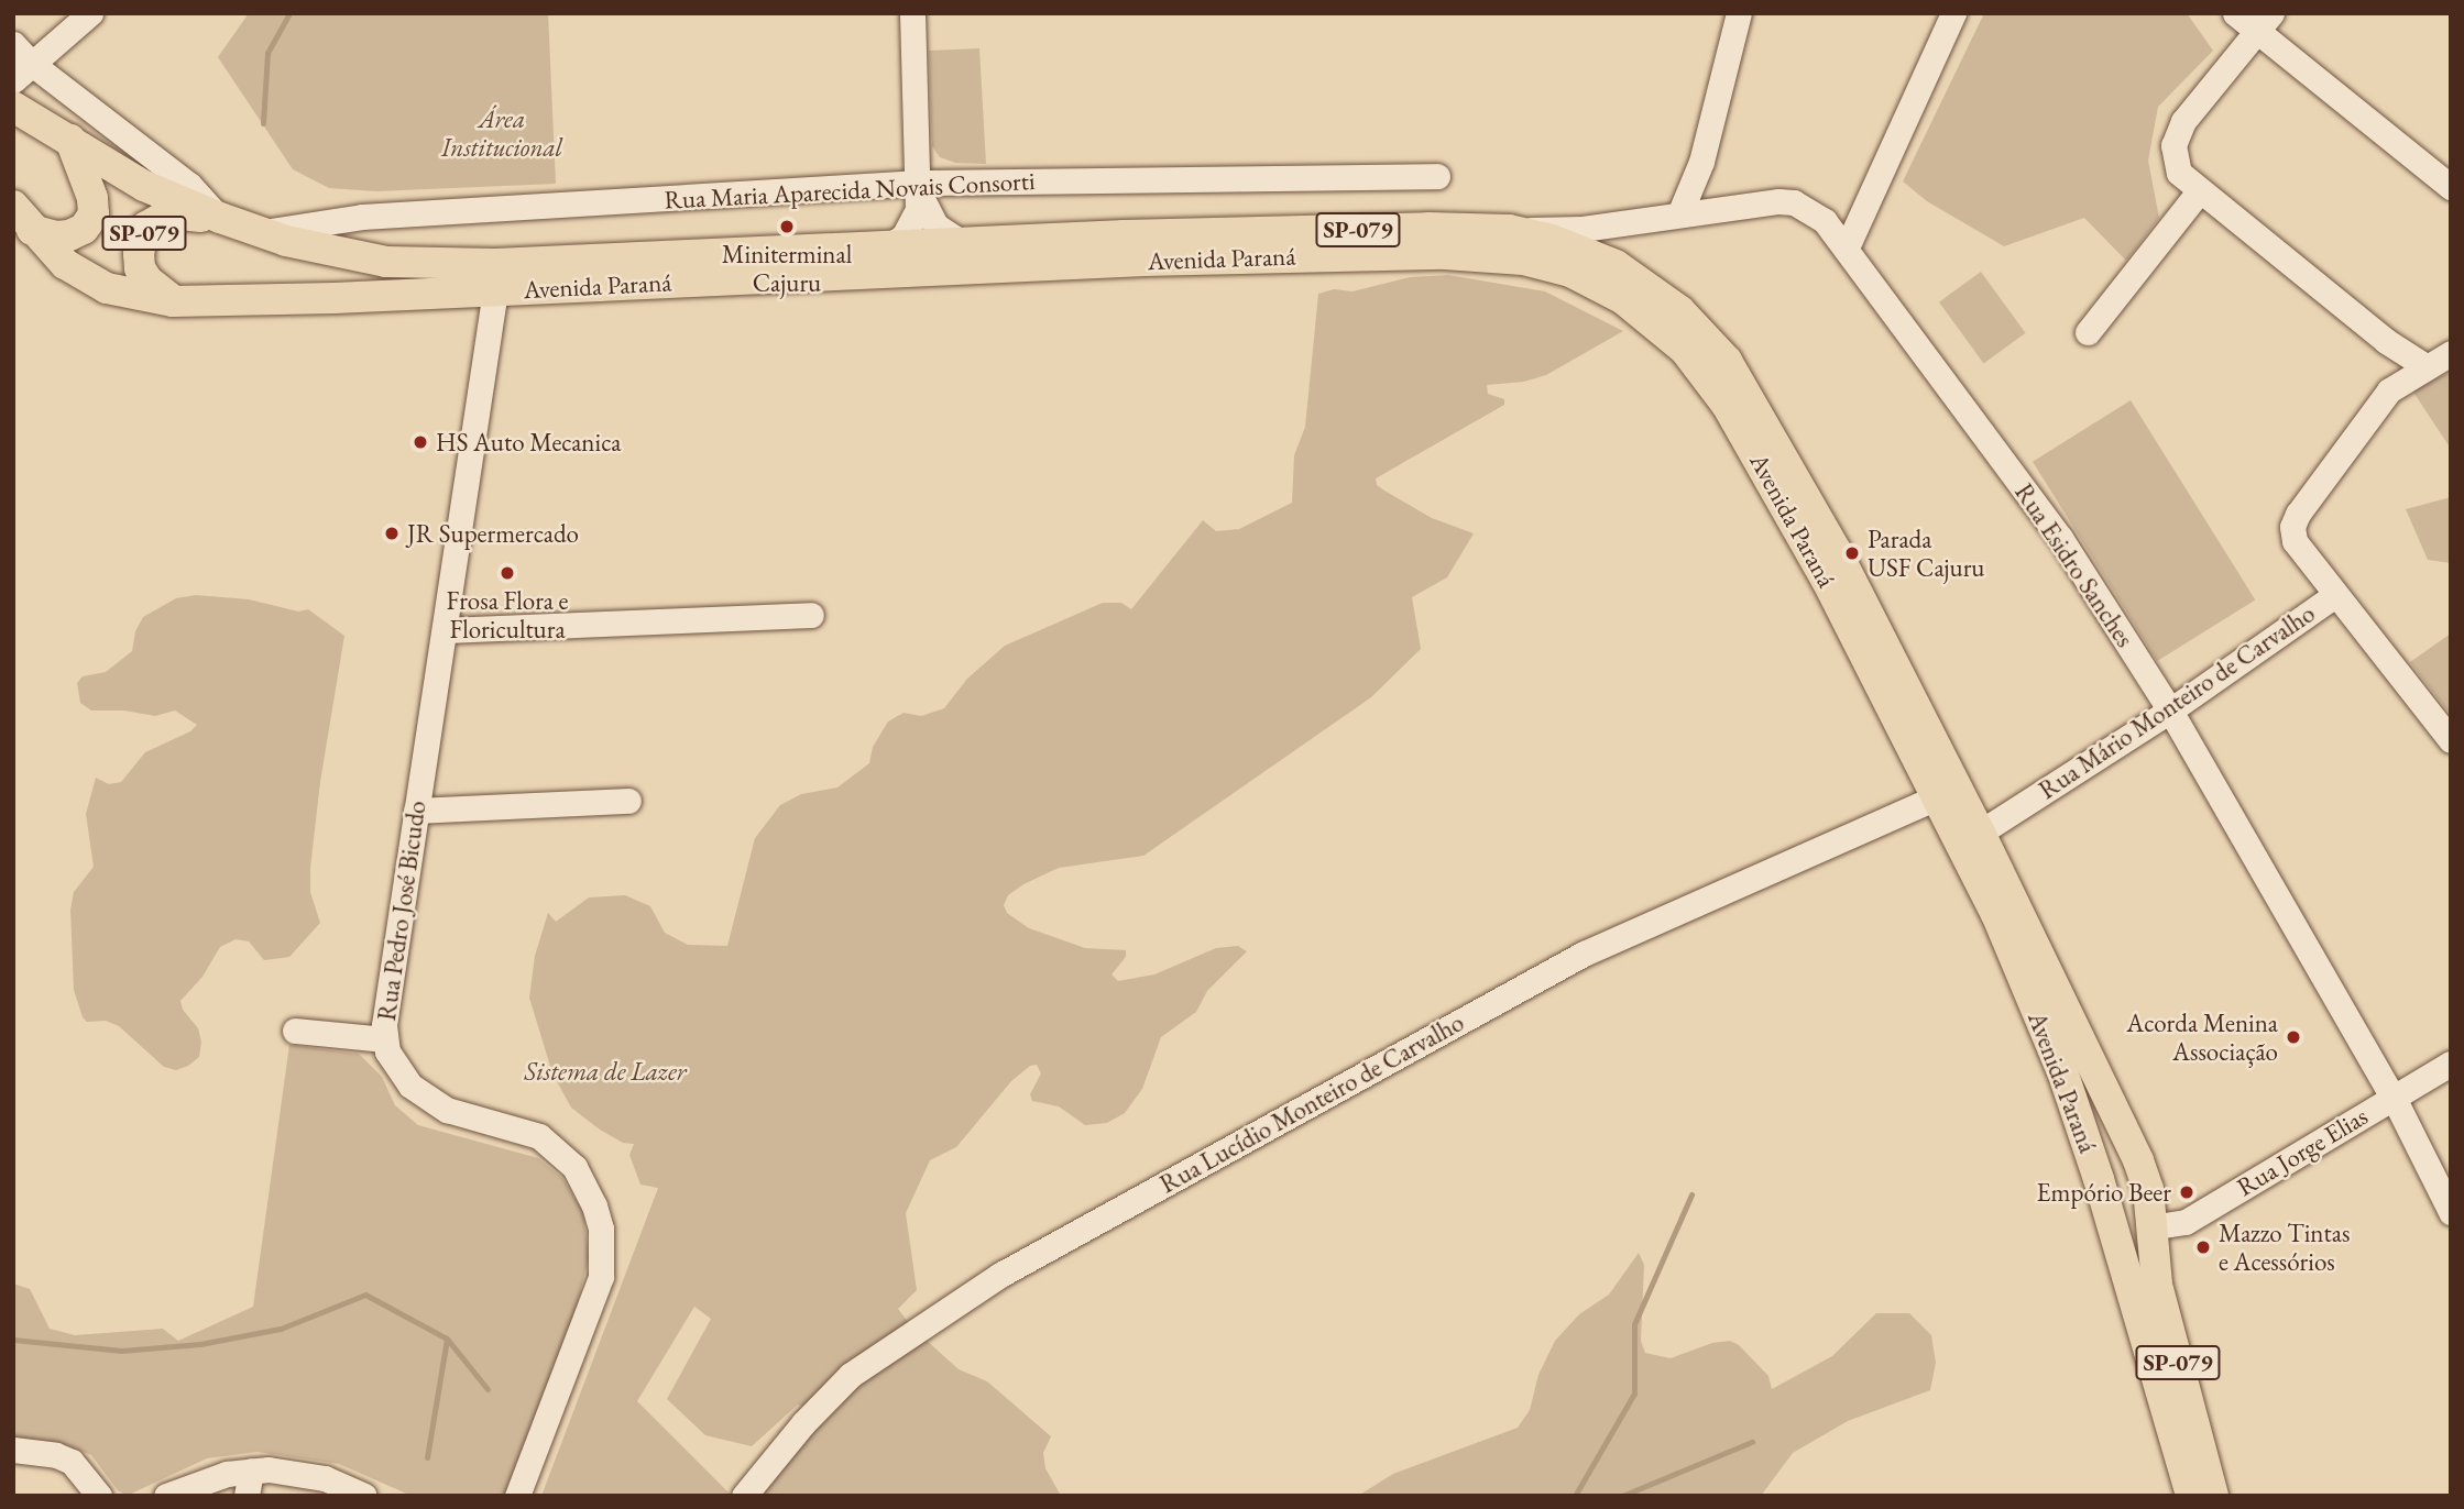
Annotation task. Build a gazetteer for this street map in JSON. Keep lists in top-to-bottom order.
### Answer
{
  "streets": {
    "main road": ["SP-079", "Avenida Paraná"],
    "street": [
      "Rua Maria Aparecida Novais Consorti",
      "Rua Esidro Sanches",
      "Rua Mário Monteiro de Carvalho",
      "Rua Pedro José Bicudo",
      "Rua Lucídio Monteiro de Carvalho",
      "Rua Jorge Elias"
    ]
  },
  "crossings": [
    ["Rua Maria Aparecida Novais Consorti", "Avenida Paraná"],
    ["SP-079", "Avenida Paraná"],
    ["Avenida Paraná", "Rua Esidro Sanches"],
    ["Avenida Paraná", "Rua Mário Monteiro de Carvalho"],
    ["Avenida Paraná", "Rua Pedro José Bicudo"],
    ["Avenida Paraná", "Rua Lucídio Monteiro de Carvalho"],
    ["Avenida Paraná", "Rua Jorge Elias"],
    ["Rua Esidro Sanches", "Rua Mário Monteiro de Carvalho"],
    ["Rua Esidro Sanches", "Rua Jorge Elias"]
  ],
  "parks": ["Área Institucional", "Sistema de Lazer"],
  "places": [
    "Miniterminal Cajuru",
    "HS Auto Mecanica",
    "JR Supermercado",
    "Parada USF Cajuru",
    "Frosa Flora e Floricultura",
    "Acorda Menina Associação",
    "Empório Beer",
    "Mazzo Tintas e Acessórios"
  ]
}
